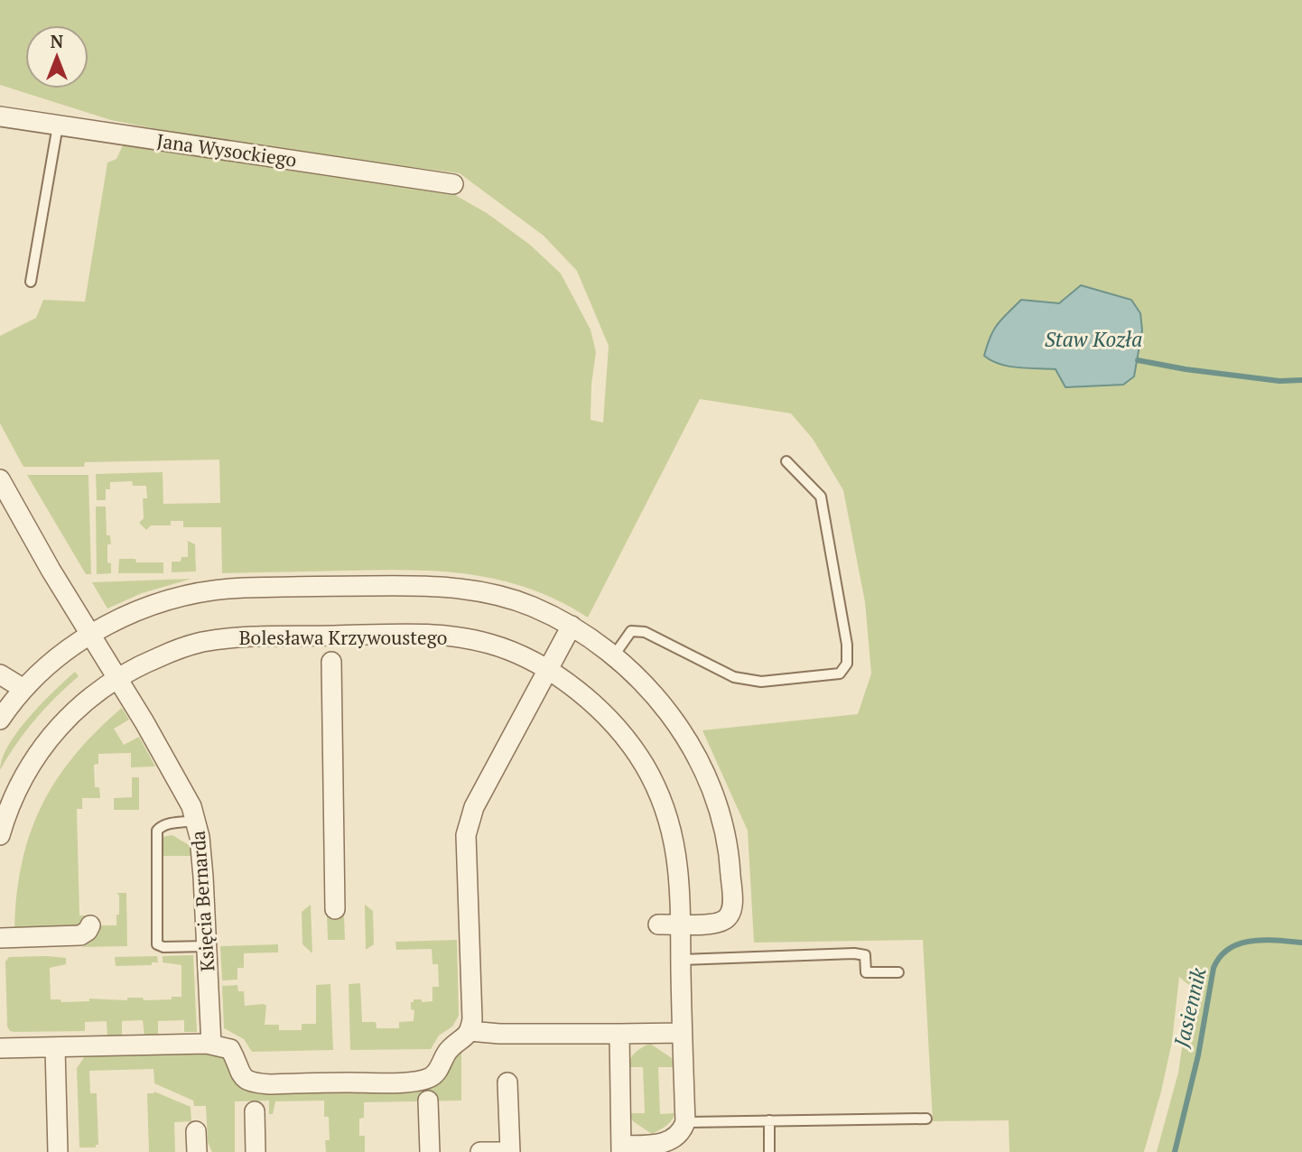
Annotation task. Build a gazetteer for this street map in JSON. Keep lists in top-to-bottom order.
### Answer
{
  "streets": {
    "street": ["Jana Wysockiego", "Bolesława Krzywoustego", "Księcia Bernarda"]
  },
  "crossings": [
    ["Bolesława Krzywoustego", "Księcia Bernarda"]
  ],
  "water": ["Staw Kozła", "Jasiennik"],
  "north": "top"
}
